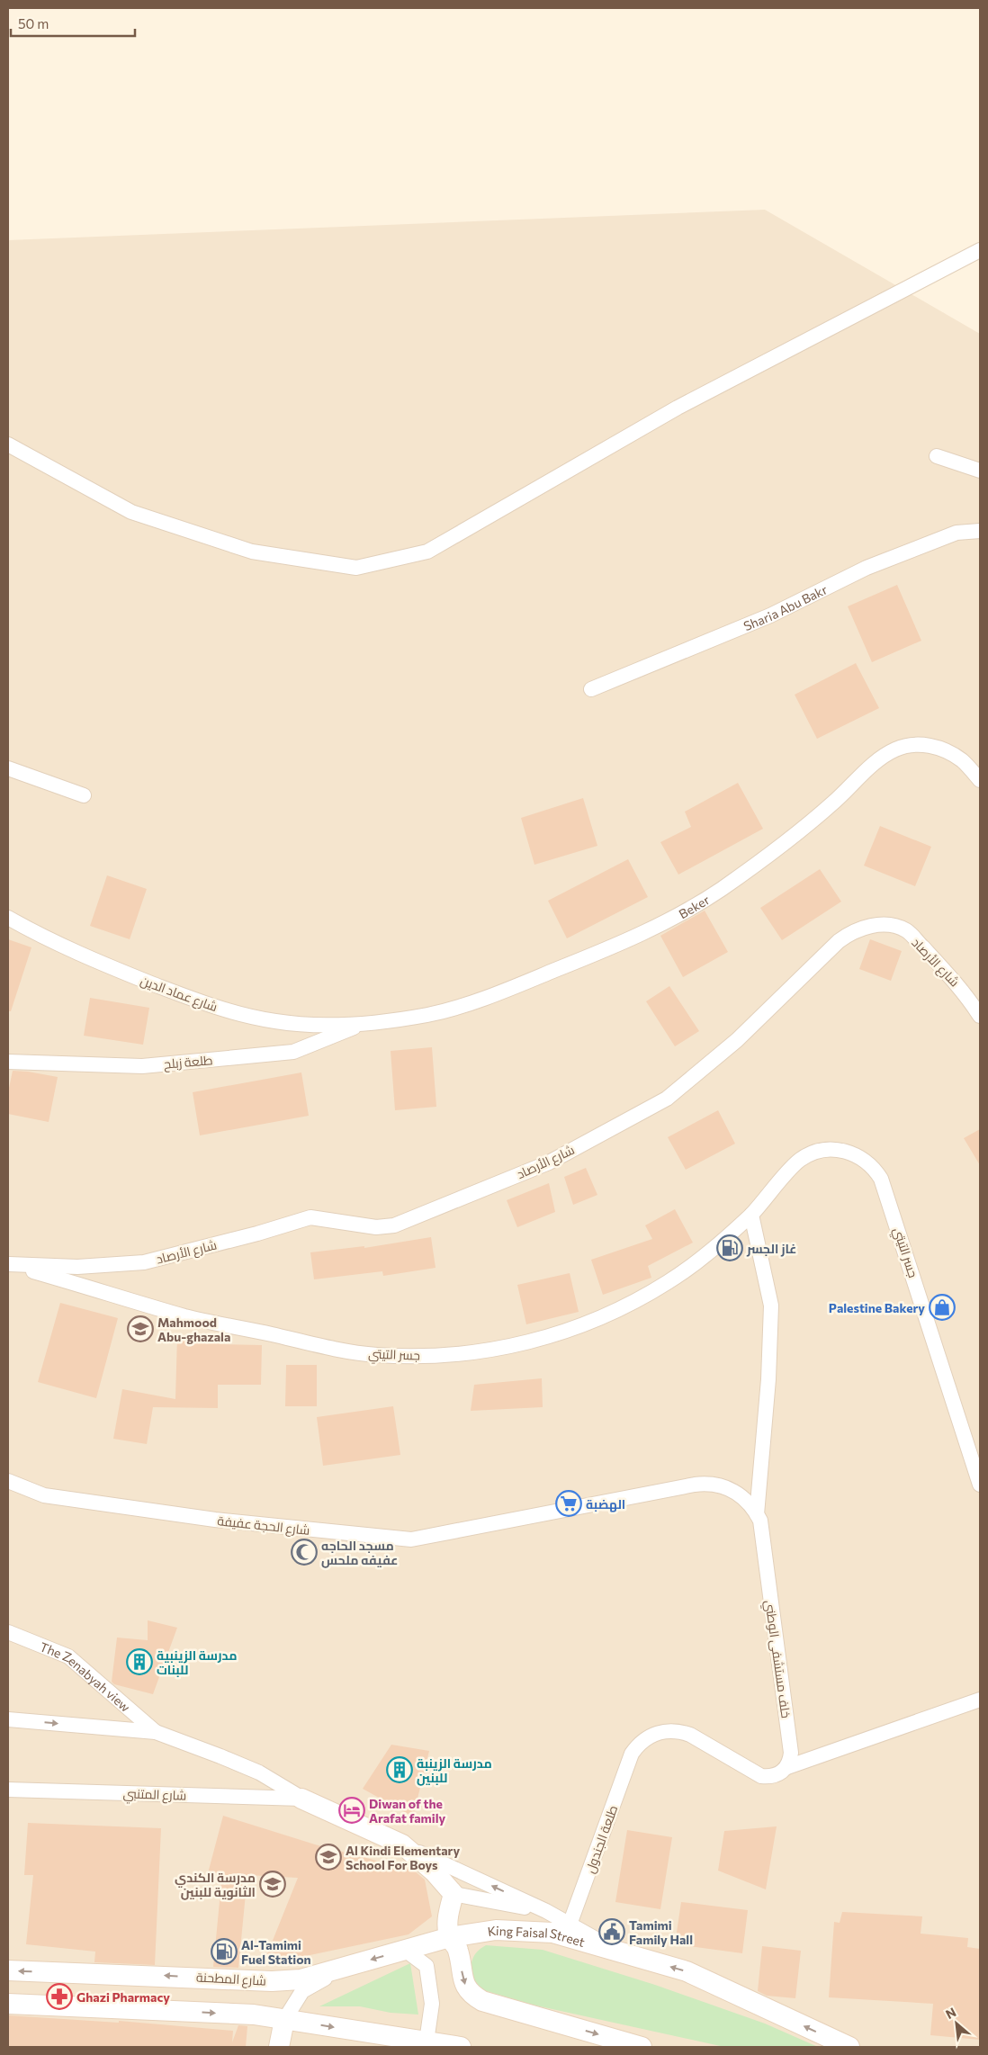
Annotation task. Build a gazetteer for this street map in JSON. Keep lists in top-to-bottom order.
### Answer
{
  "streets": {
    "main road": ["King Faisal Street", "شارع المطحنة"],
    "street": [
      "Sharia Abu Bakr",
      "Beker",
      "شارع الأرصاد",
      "شارع عماد الدين",
      "طلعة زبلح",
      "جسر التيتي",
      "شارع الحجة عفيفة",
      "خلف مستشفى الوطني",
      "The Zenabyah view",
      "شارع المتنبي",
      "طلعة الجندول"
    ]
  },
  "crossings": [
    ["Beker", "شارع عماد الدين"],
    ["Beker", "طلعة زبلح"],
    ["شارع الأرصاد", "جسر التيتي"],
    ["شارع عماد الدين", "طلعة زبلح"],
    ["شارع الحجة عفيفة", "خلف مستشفى الوطني"],
    ["خلف مستشفى الوطني", "طلعة الجندول"],
    ["King Faisal Street", "شارع المطحنة"]
  ],
  "one_way": ["King Faisal Street"],
  "places": {
    "fuel station": ["غاز الجسر", "Al-Tamimi Fuel Station"],
    "shop": ["Palestine Bakery"],
    "school or university": ["Mahmood Abu-ghazala", "Al Kindi Elementary School For Boys", "مدرسة الكندي الثانوية للبنين"],
    "supermarket": ["الهضبة"],
    "mosque": ["مسجد الحاجه عفيفه ملحس"],
    "building": ["مدرسة الزينبية للبنات", "مدرسة الزينبة للبنين"],
    "hotel": ["Diwan of the Arafat family"],
    "public building": ["Tamimi Family Hall"],
    "pharmacy": ["Ghazi Pharmacy"]
  },
  "scale_bar": "50 m",
  "north": "top left"
}
